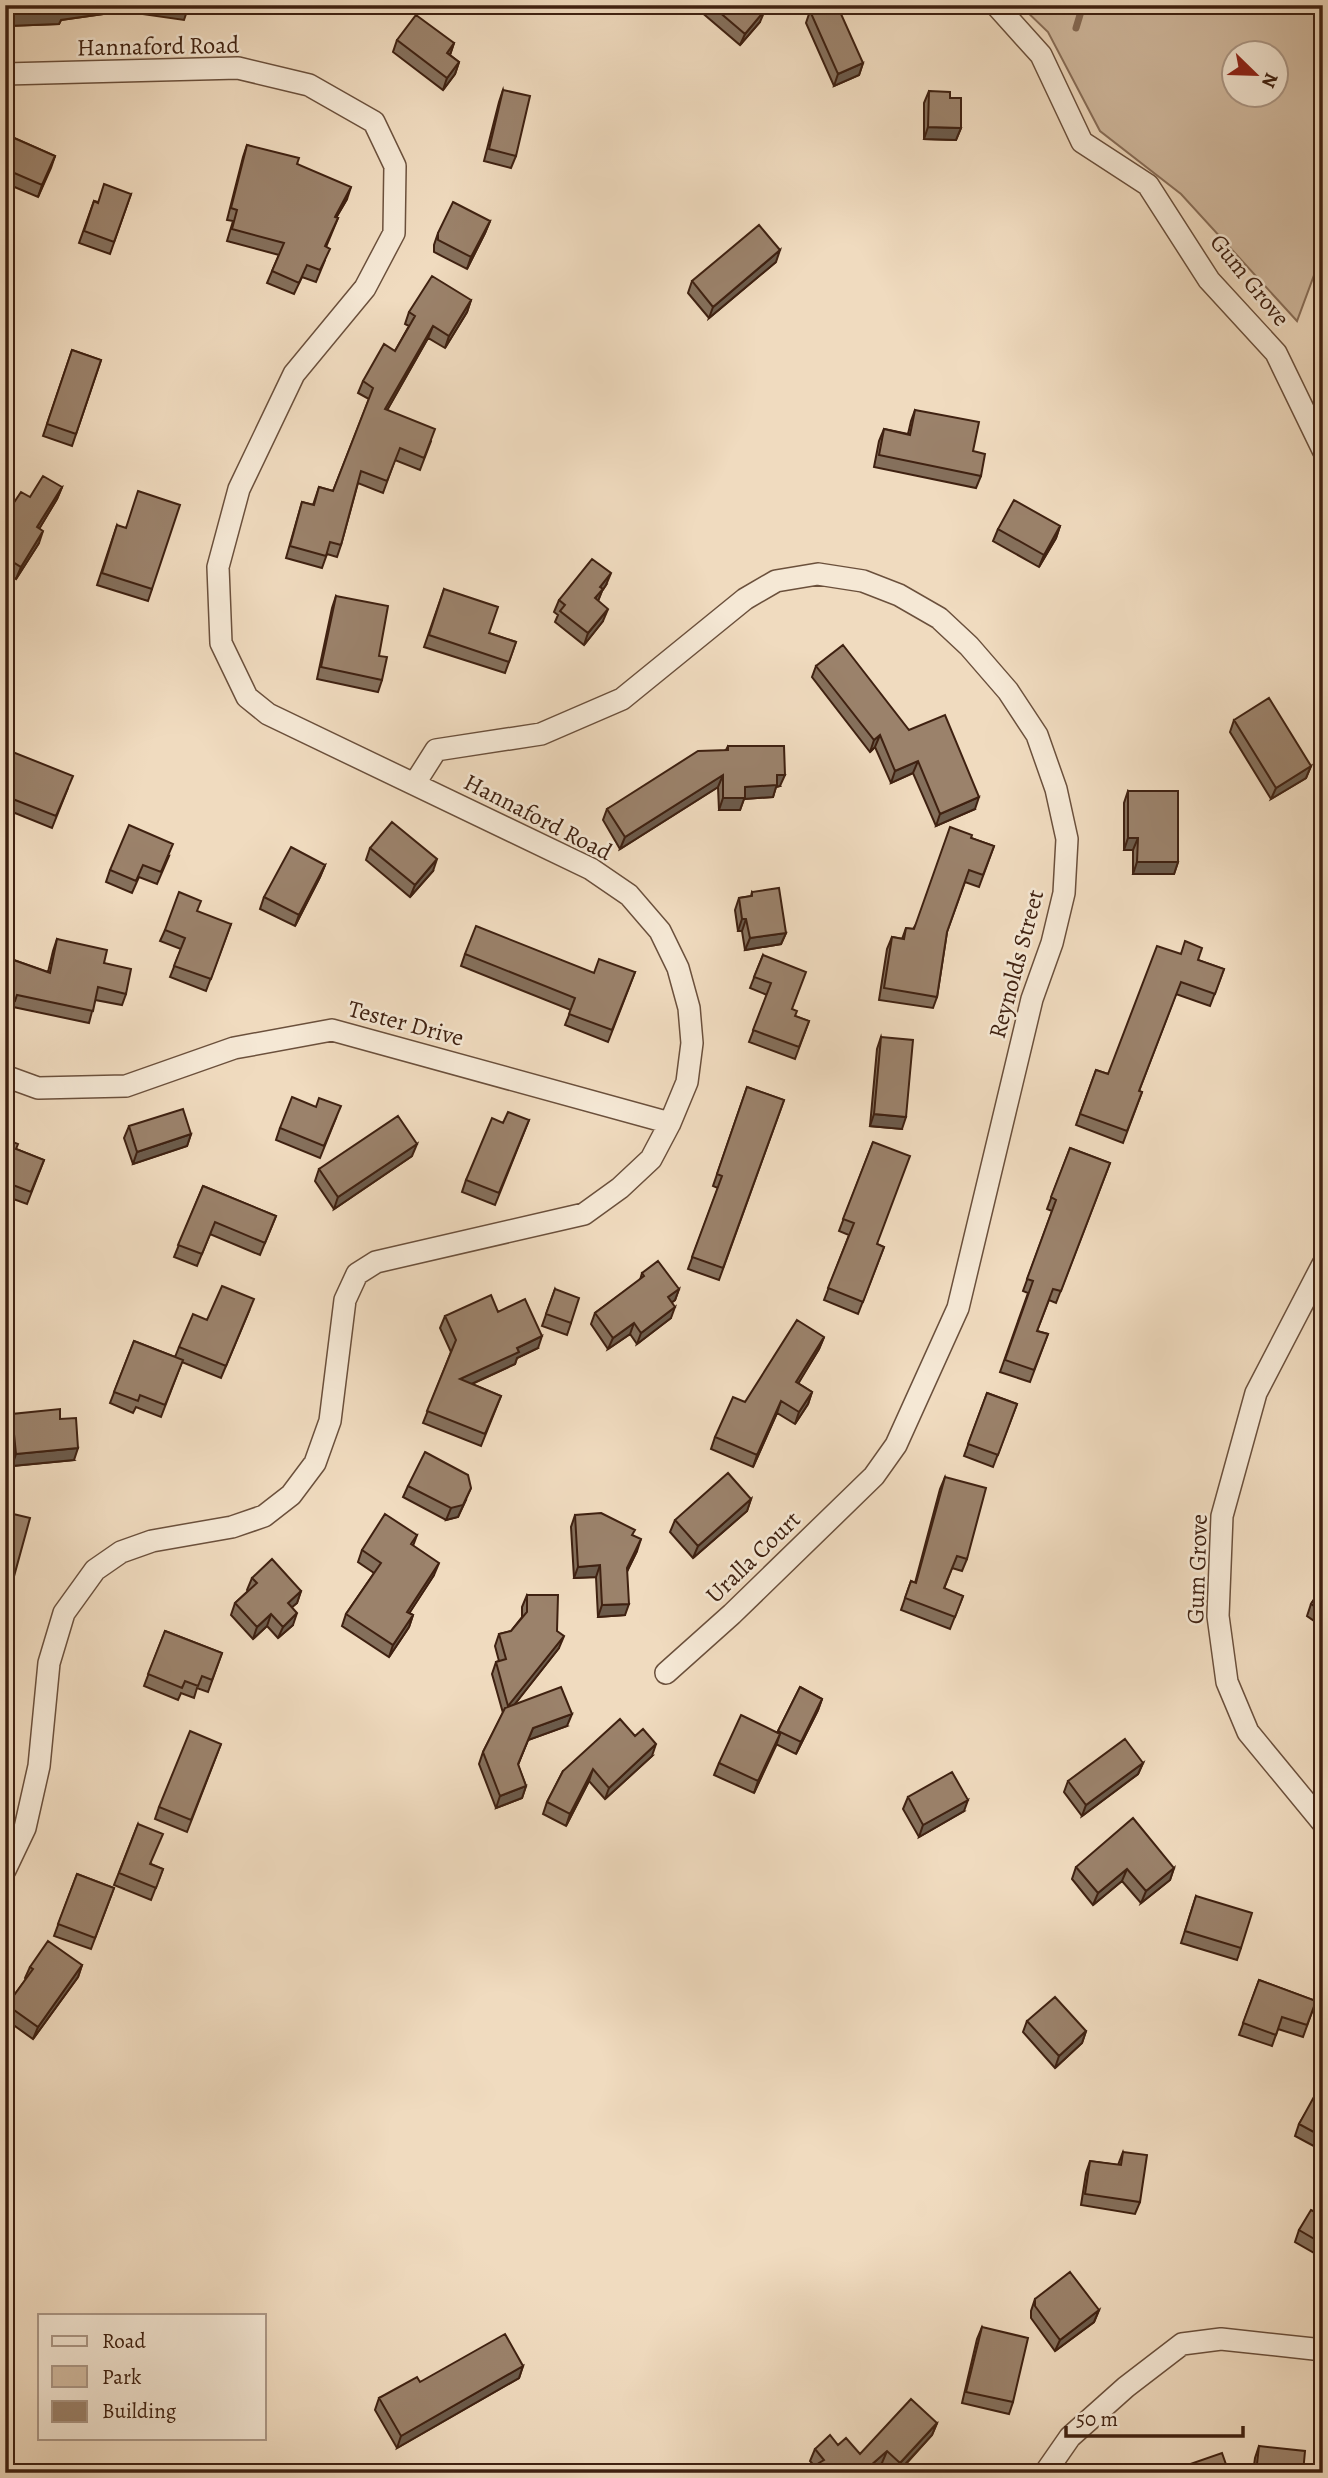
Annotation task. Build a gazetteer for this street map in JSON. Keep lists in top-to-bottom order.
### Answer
{
  "streets": {
    "street": [
      "Hannaford Road",
      "Gum Grove",
      "Reynolds Street",
      "Tester Drive",
      "Uralla Court"
    ]
  },
  "crossings": [
    ["Hannaford Road", "Reynolds Street"],
    ["Hannaford Road", "Tester Drive"],
    ["Reynolds Street", "Uralla Court"]
  ],
  "legend": ["Road", "Park", "Building"],
  "scale_bar": "50 m",
  "north": "bottom right"
}
